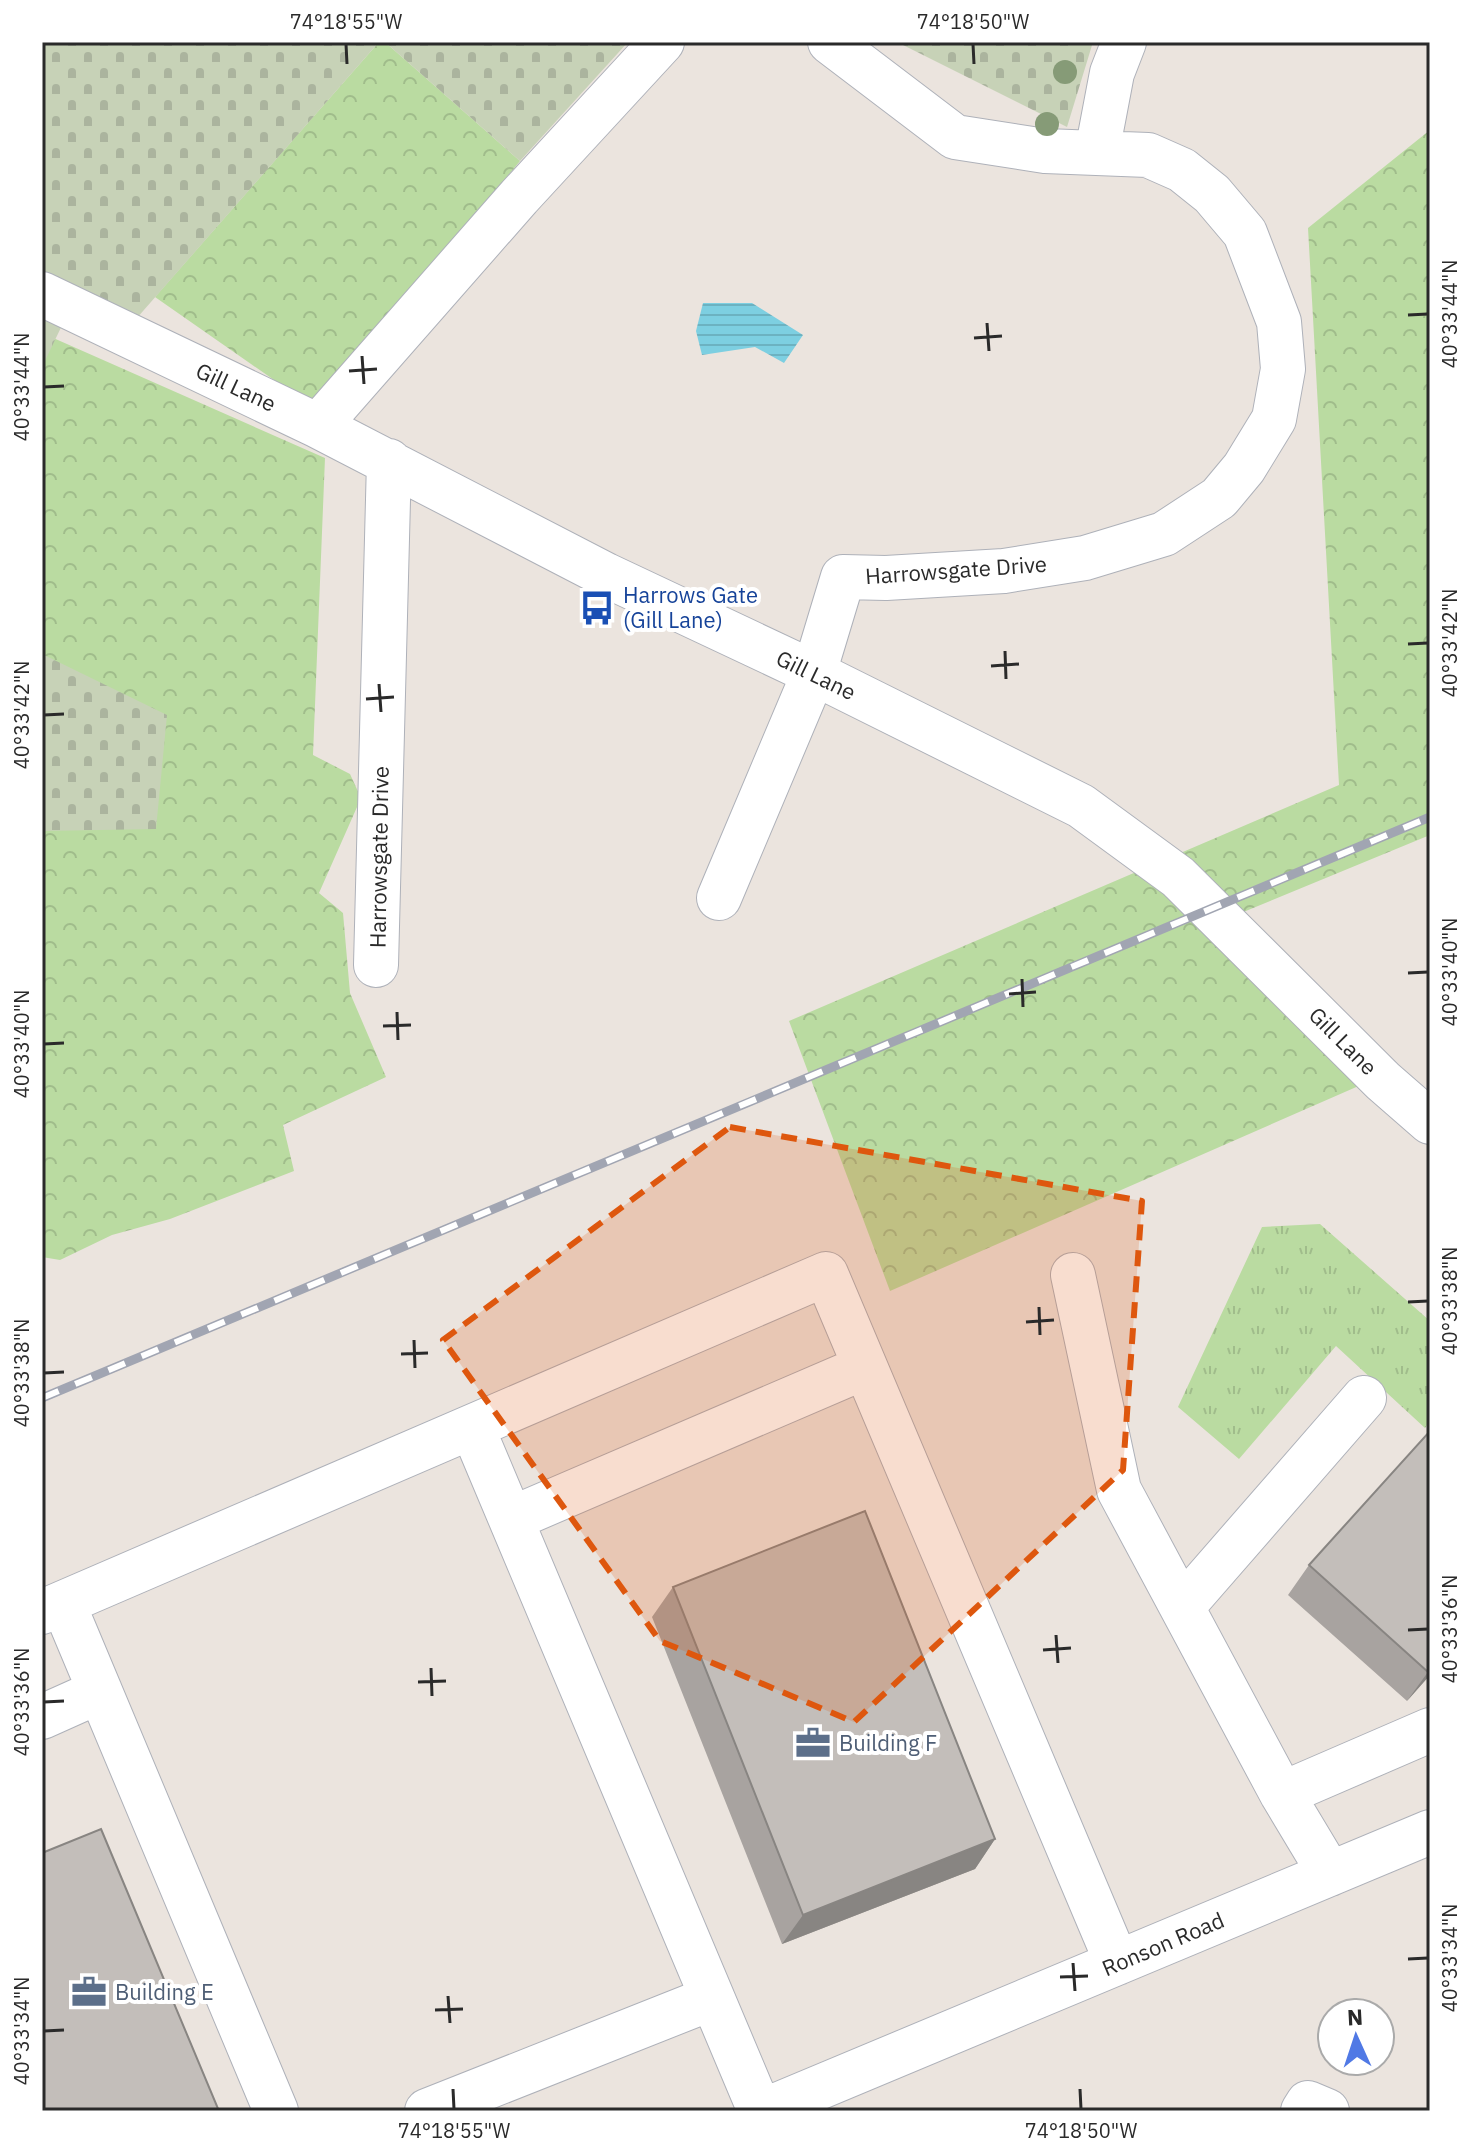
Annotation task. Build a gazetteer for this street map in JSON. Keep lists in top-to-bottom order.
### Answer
{
  "streets": {
    "street": ["Gill Lane", "Harrowsgate Drive", "Ronson Road"]
  },
  "crossings": [
    ["Gill Lane", "Harrowsgate Drive"]
  ],
  "places": {
    "bus stop": ["Harrows Gate (Gill Lane)"],
    "office": ["Building F", "Building E"]
  },
  "north": "top",
  "coordinates": [
    "74°18'55\"W",
    "74°18'50\"W",
    "40°33'44\"N",
    "40°33'42\"N",
    "40°33'40\"N",
    "40°33'38\"N",
    "40°33'36\"N",
    "40°33'34\"N"
  ]
}
